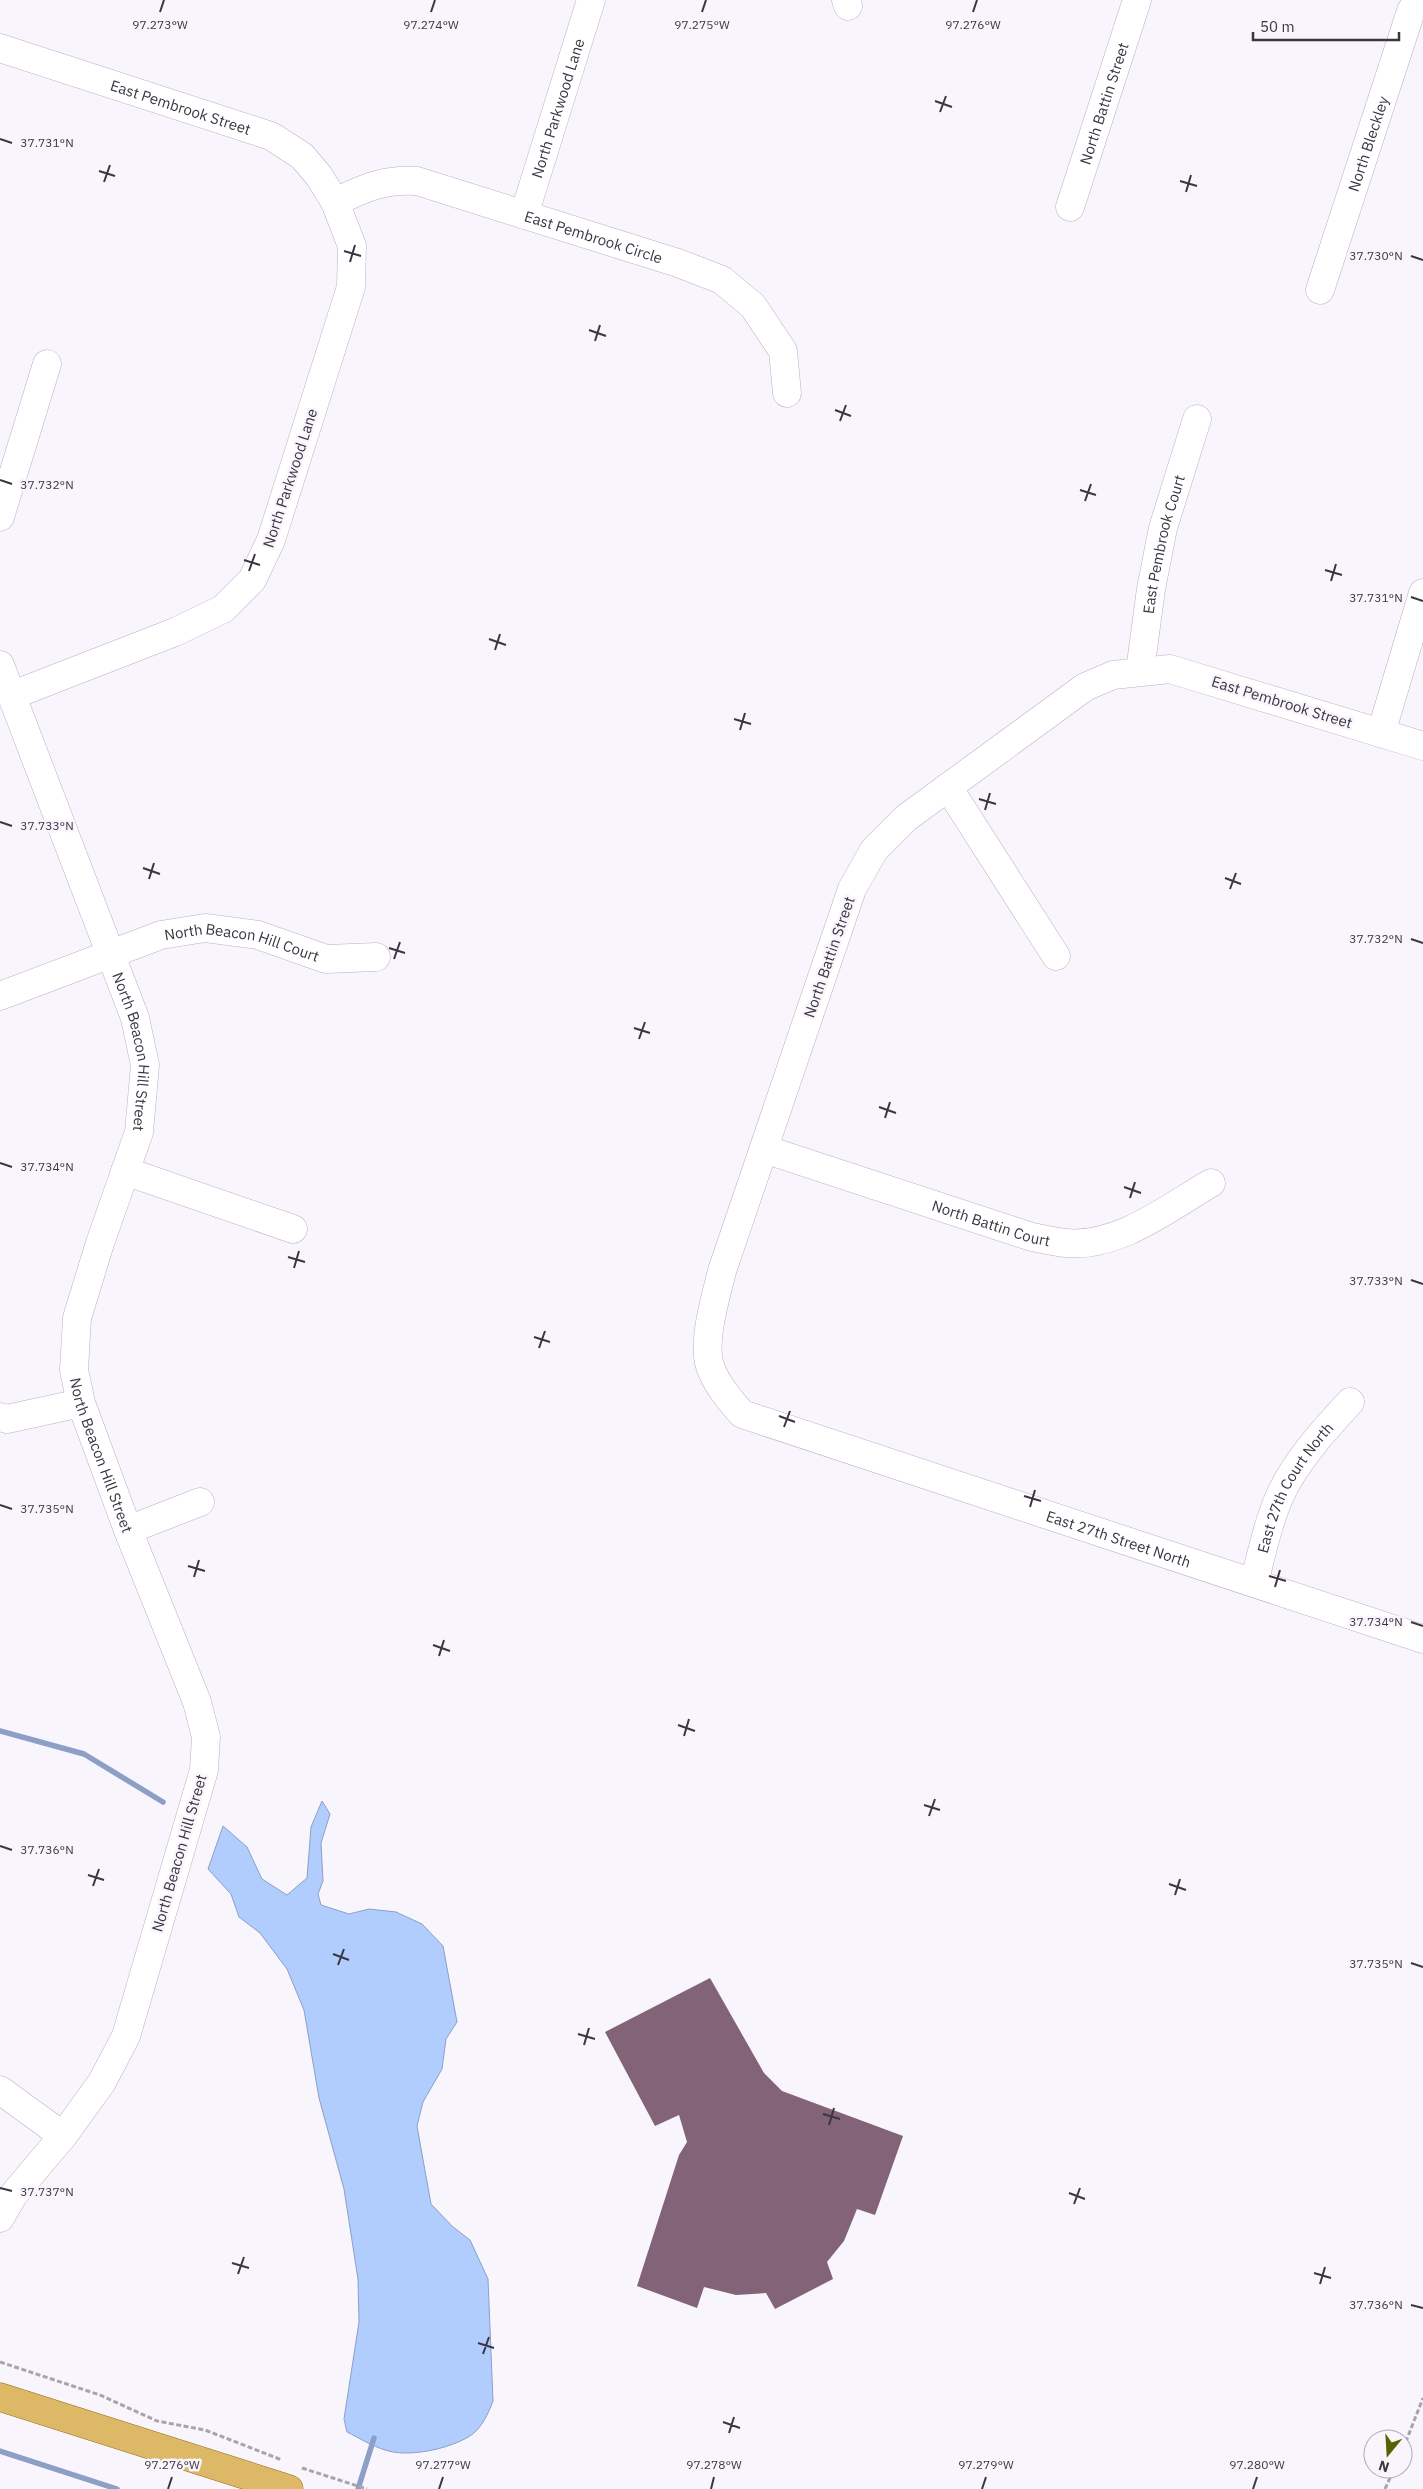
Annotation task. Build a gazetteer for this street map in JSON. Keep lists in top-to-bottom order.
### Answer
{
  "streets": {
    "street": [
      "North Battin Street",
      "East Pembrook Street",
      "North Parkwood Lane",
      "North Bleckley",
      "East Pembrook Circle",
      "East Pembrook Court",
      "North Beacon Hill Court",
      "North Beacon Hill Street",
      "North Battin Court",
      "East 27th Court North",
      "East 27th Street North"
    ]
  },
  "crossings": [
    ["North Battin Street", "East Pembrook Street"],
    ["North Battin Street", "East Pembrook Court"],
    ["North Battin Street", "North Battin Court"],
    ["North Battin Street", "East 27th Street North"],
    ["East Pembrook Street", "North Parkwood Lane"],
    ["East Pembrook Street", "East Pembrook Circle"],
    ["East Pembrook Street", "East Pembrook Court"],
    ["North Parkwood Lane", "East Pembrook Circle"],
    ["North Parkwood Lane", "North Beacon Hill Street"],
    ["North Beacon Hill Court", "North Beacon Hill Street"],
    ["East 27th Court North", "East 27th Street North"]
  ],
  "scale_bar": "50 m",
  "north": "bottom",
  "coordinates": [
    "97.273°W",
    "97.274°W",
    "97.275°W",
    "97.276°W",
    "37.731°N",
    "37.730°N",
    "37.732°N",
    "37.733°N",
    "37.734°N",
    "37.735°N",
    "37.736°N",
    "37.737°N",
    "97.277°W",
    "97.278°W",
    "97.279°W",
    "97.280°W"
  ]
}
